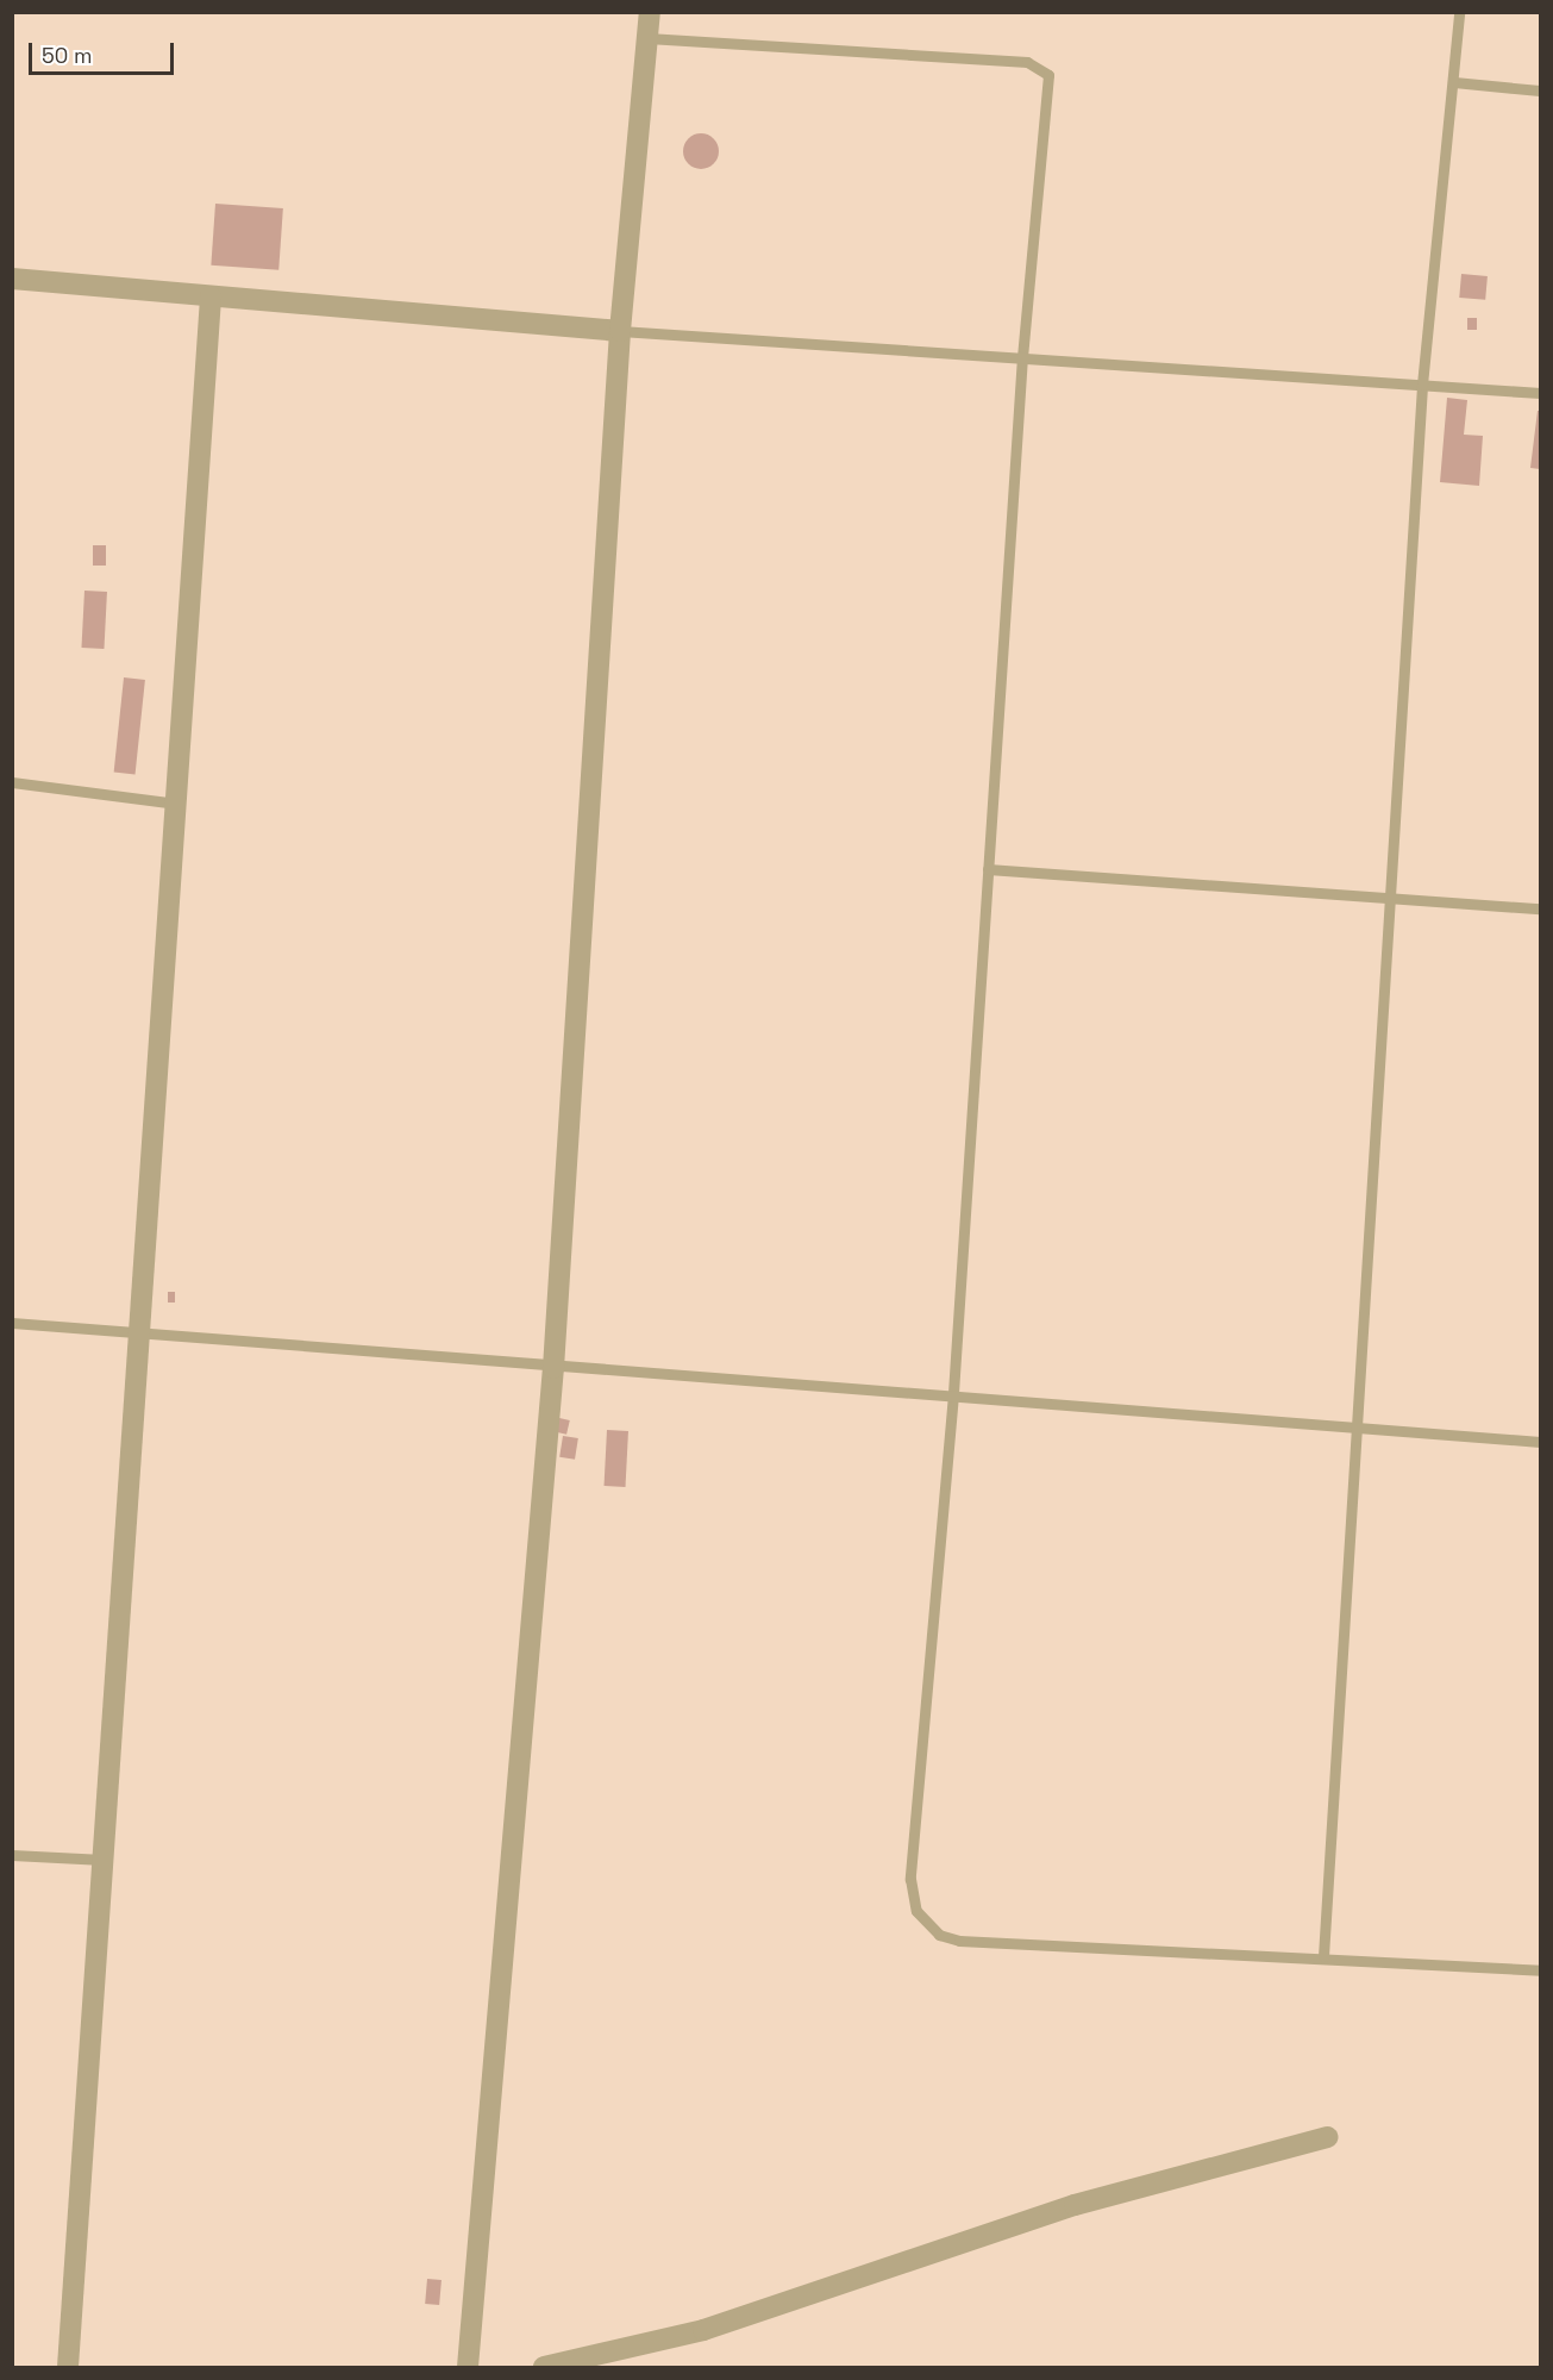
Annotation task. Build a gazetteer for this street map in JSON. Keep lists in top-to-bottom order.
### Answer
{
  "scale_bar": "50 m"
}
